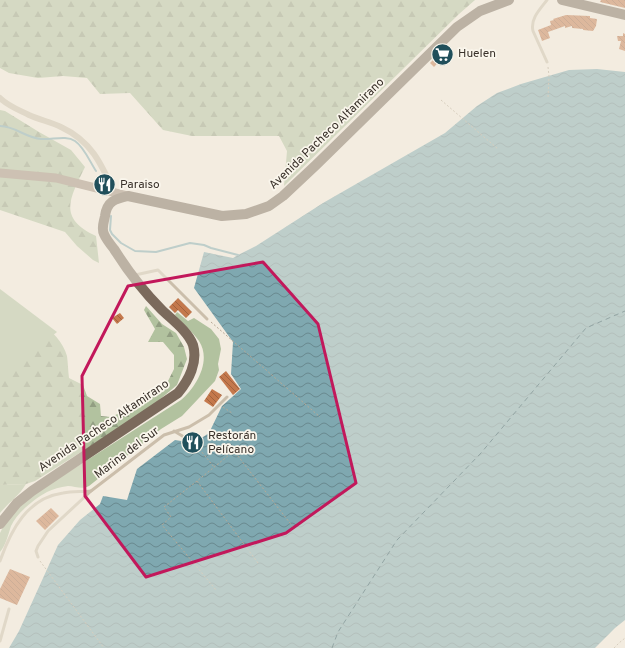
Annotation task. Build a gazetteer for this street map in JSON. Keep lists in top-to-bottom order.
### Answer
{
  "streets": {
    "main road": ["Avenida Pacheco Altamirano"],
    "lane": ["Marina del Sur"]
  },
  "places": {
    "supermarket": ["Huelen"],
    "restaurant": ["Paraiso", "Restorán Pelícano"]
  }
}
